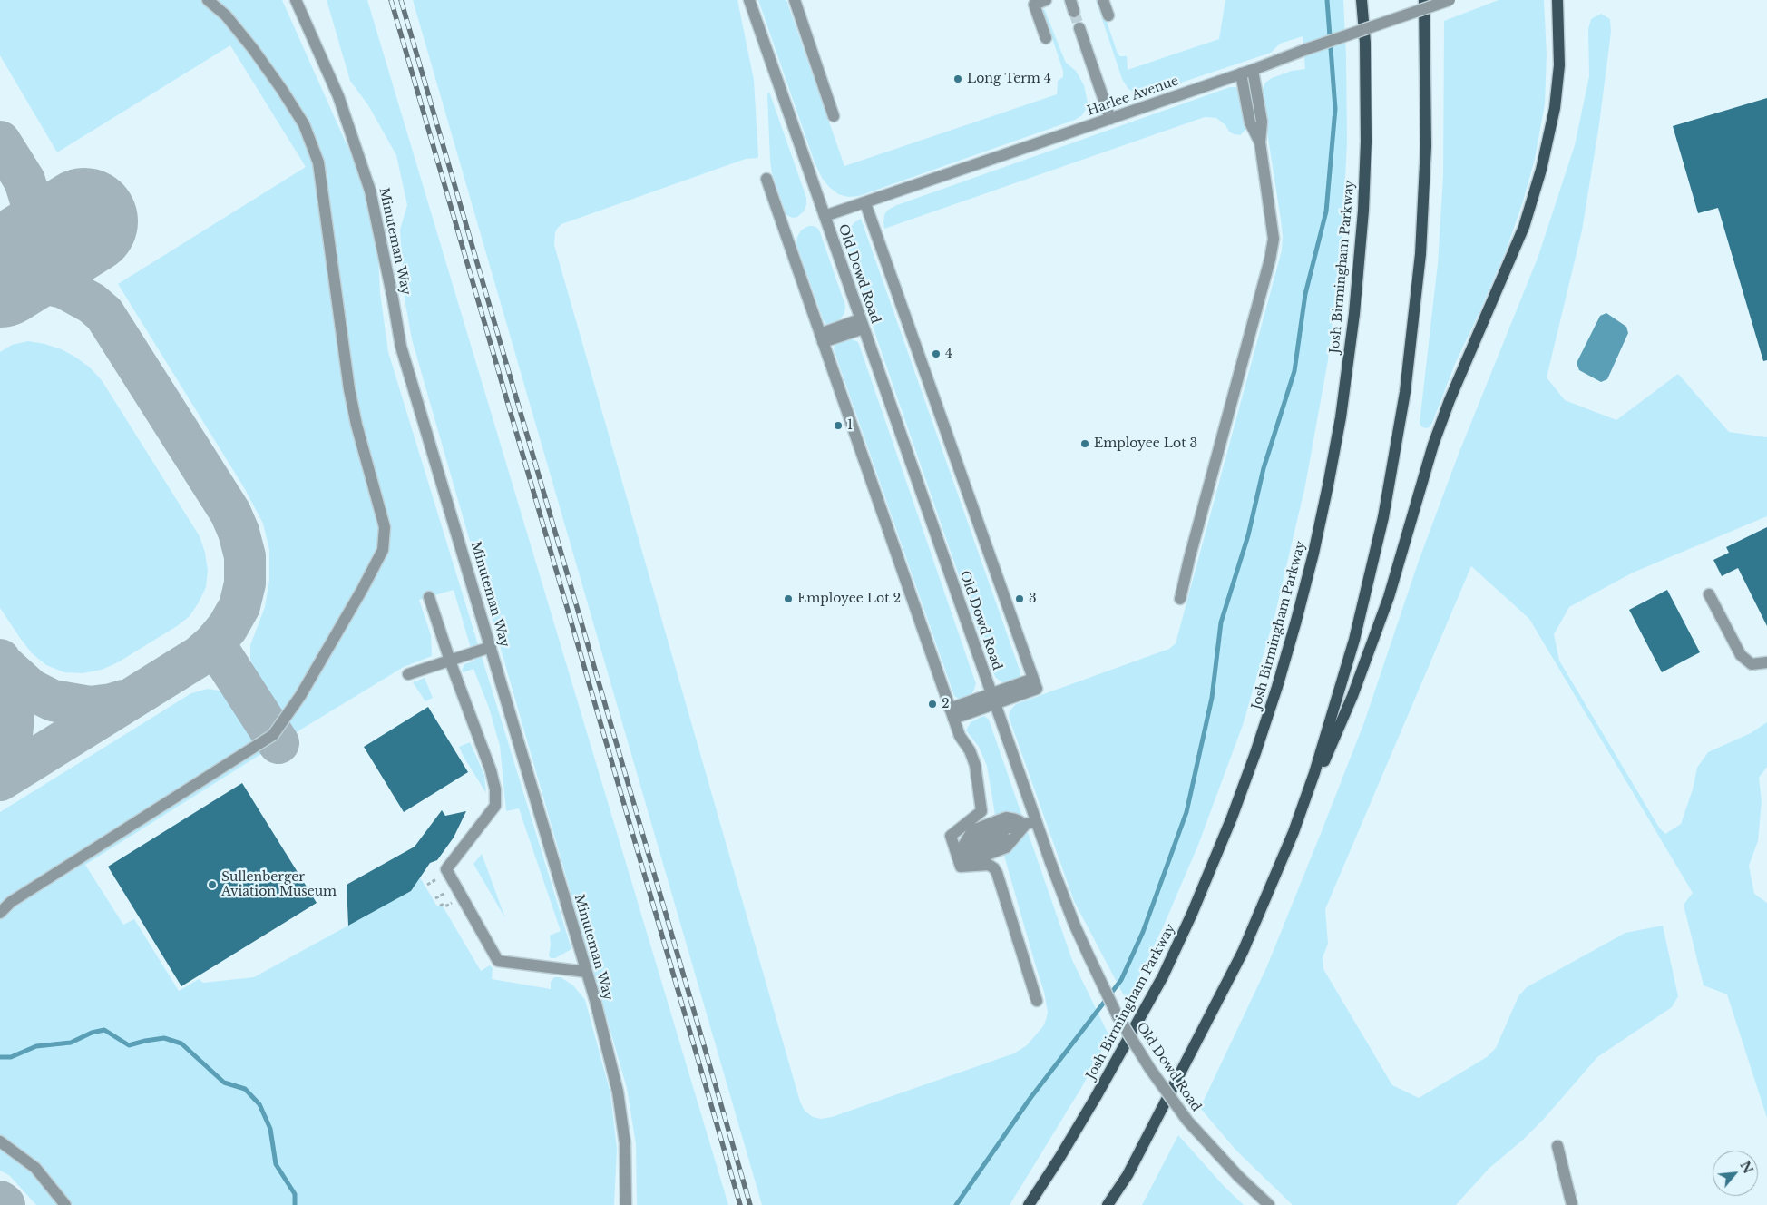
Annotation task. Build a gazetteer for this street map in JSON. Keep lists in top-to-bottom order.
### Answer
{
  "streets": {
    "main road": ["Josh Birmingham Parkway"],
    "street": ["Harlee Avenue", "Minuteman Way", "Old Dowd Road"]
  },
  "crossings": [
    ["Harlee Avenue", "Old Dowd Road"]
  ],
  "places": [
    "Long Term 4",
    "4",
    "1",
    "Employee Lot 3",
    "Employee Lot 2",
    "3",
    "2",
    "Sullenberger Aviation Museum"
  ],
  "north": "top right"
}
